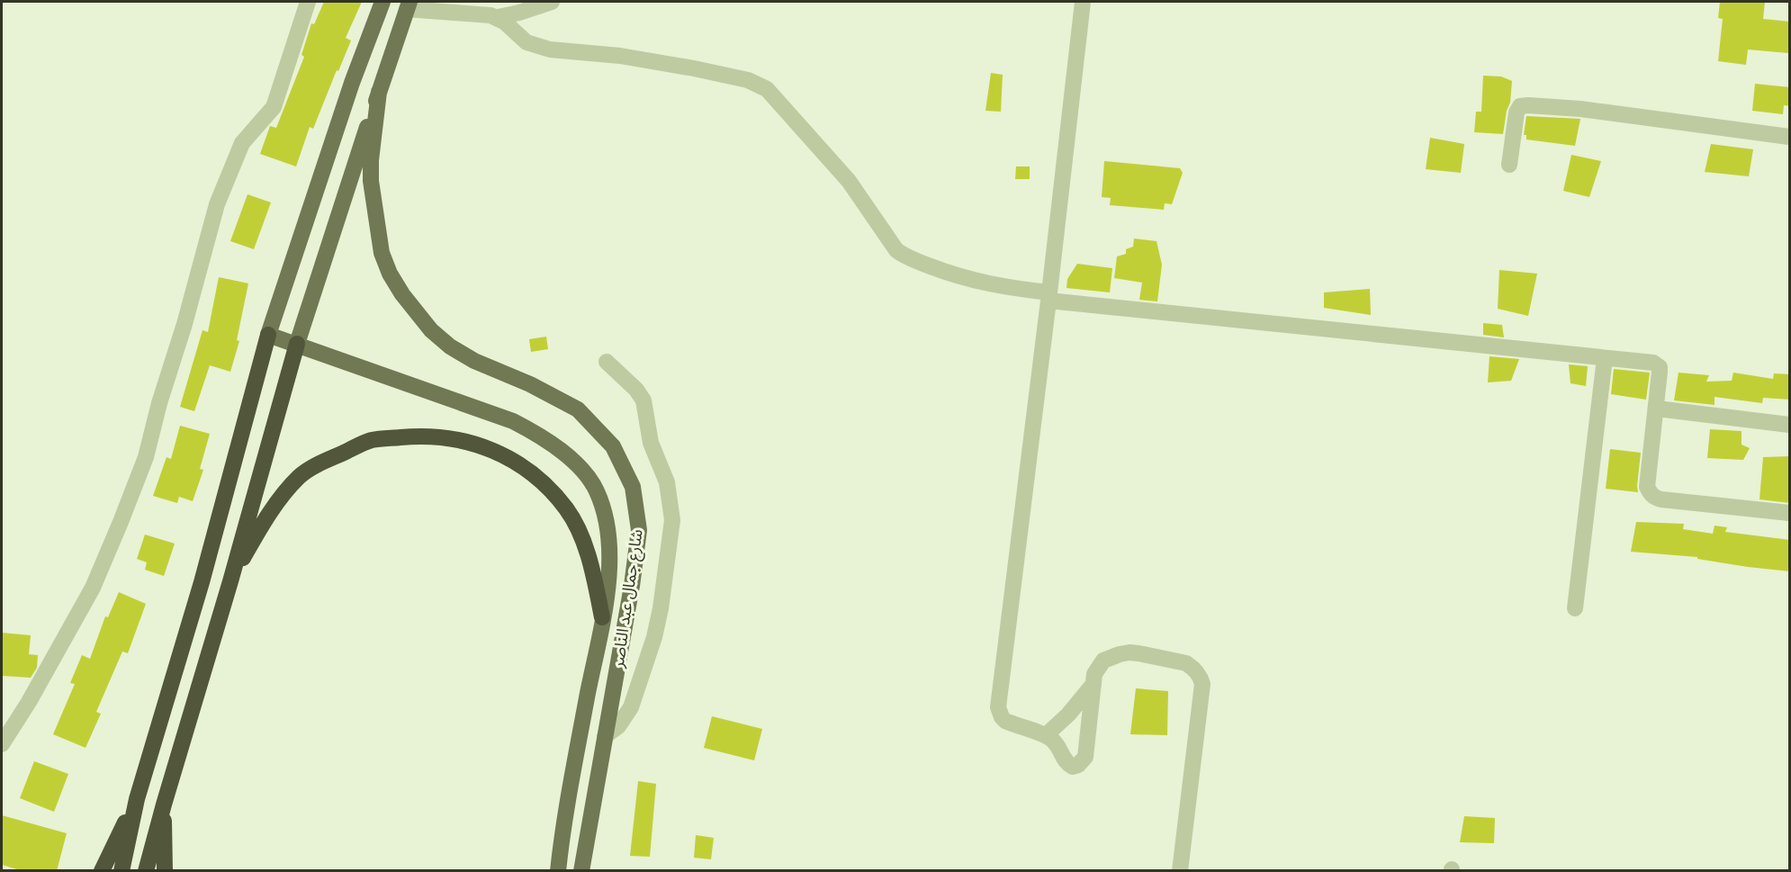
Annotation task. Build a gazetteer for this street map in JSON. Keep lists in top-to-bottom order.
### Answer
{
  "streets": {
    "main road": ["شارع جمال عبد الناصر"]
  }
}
